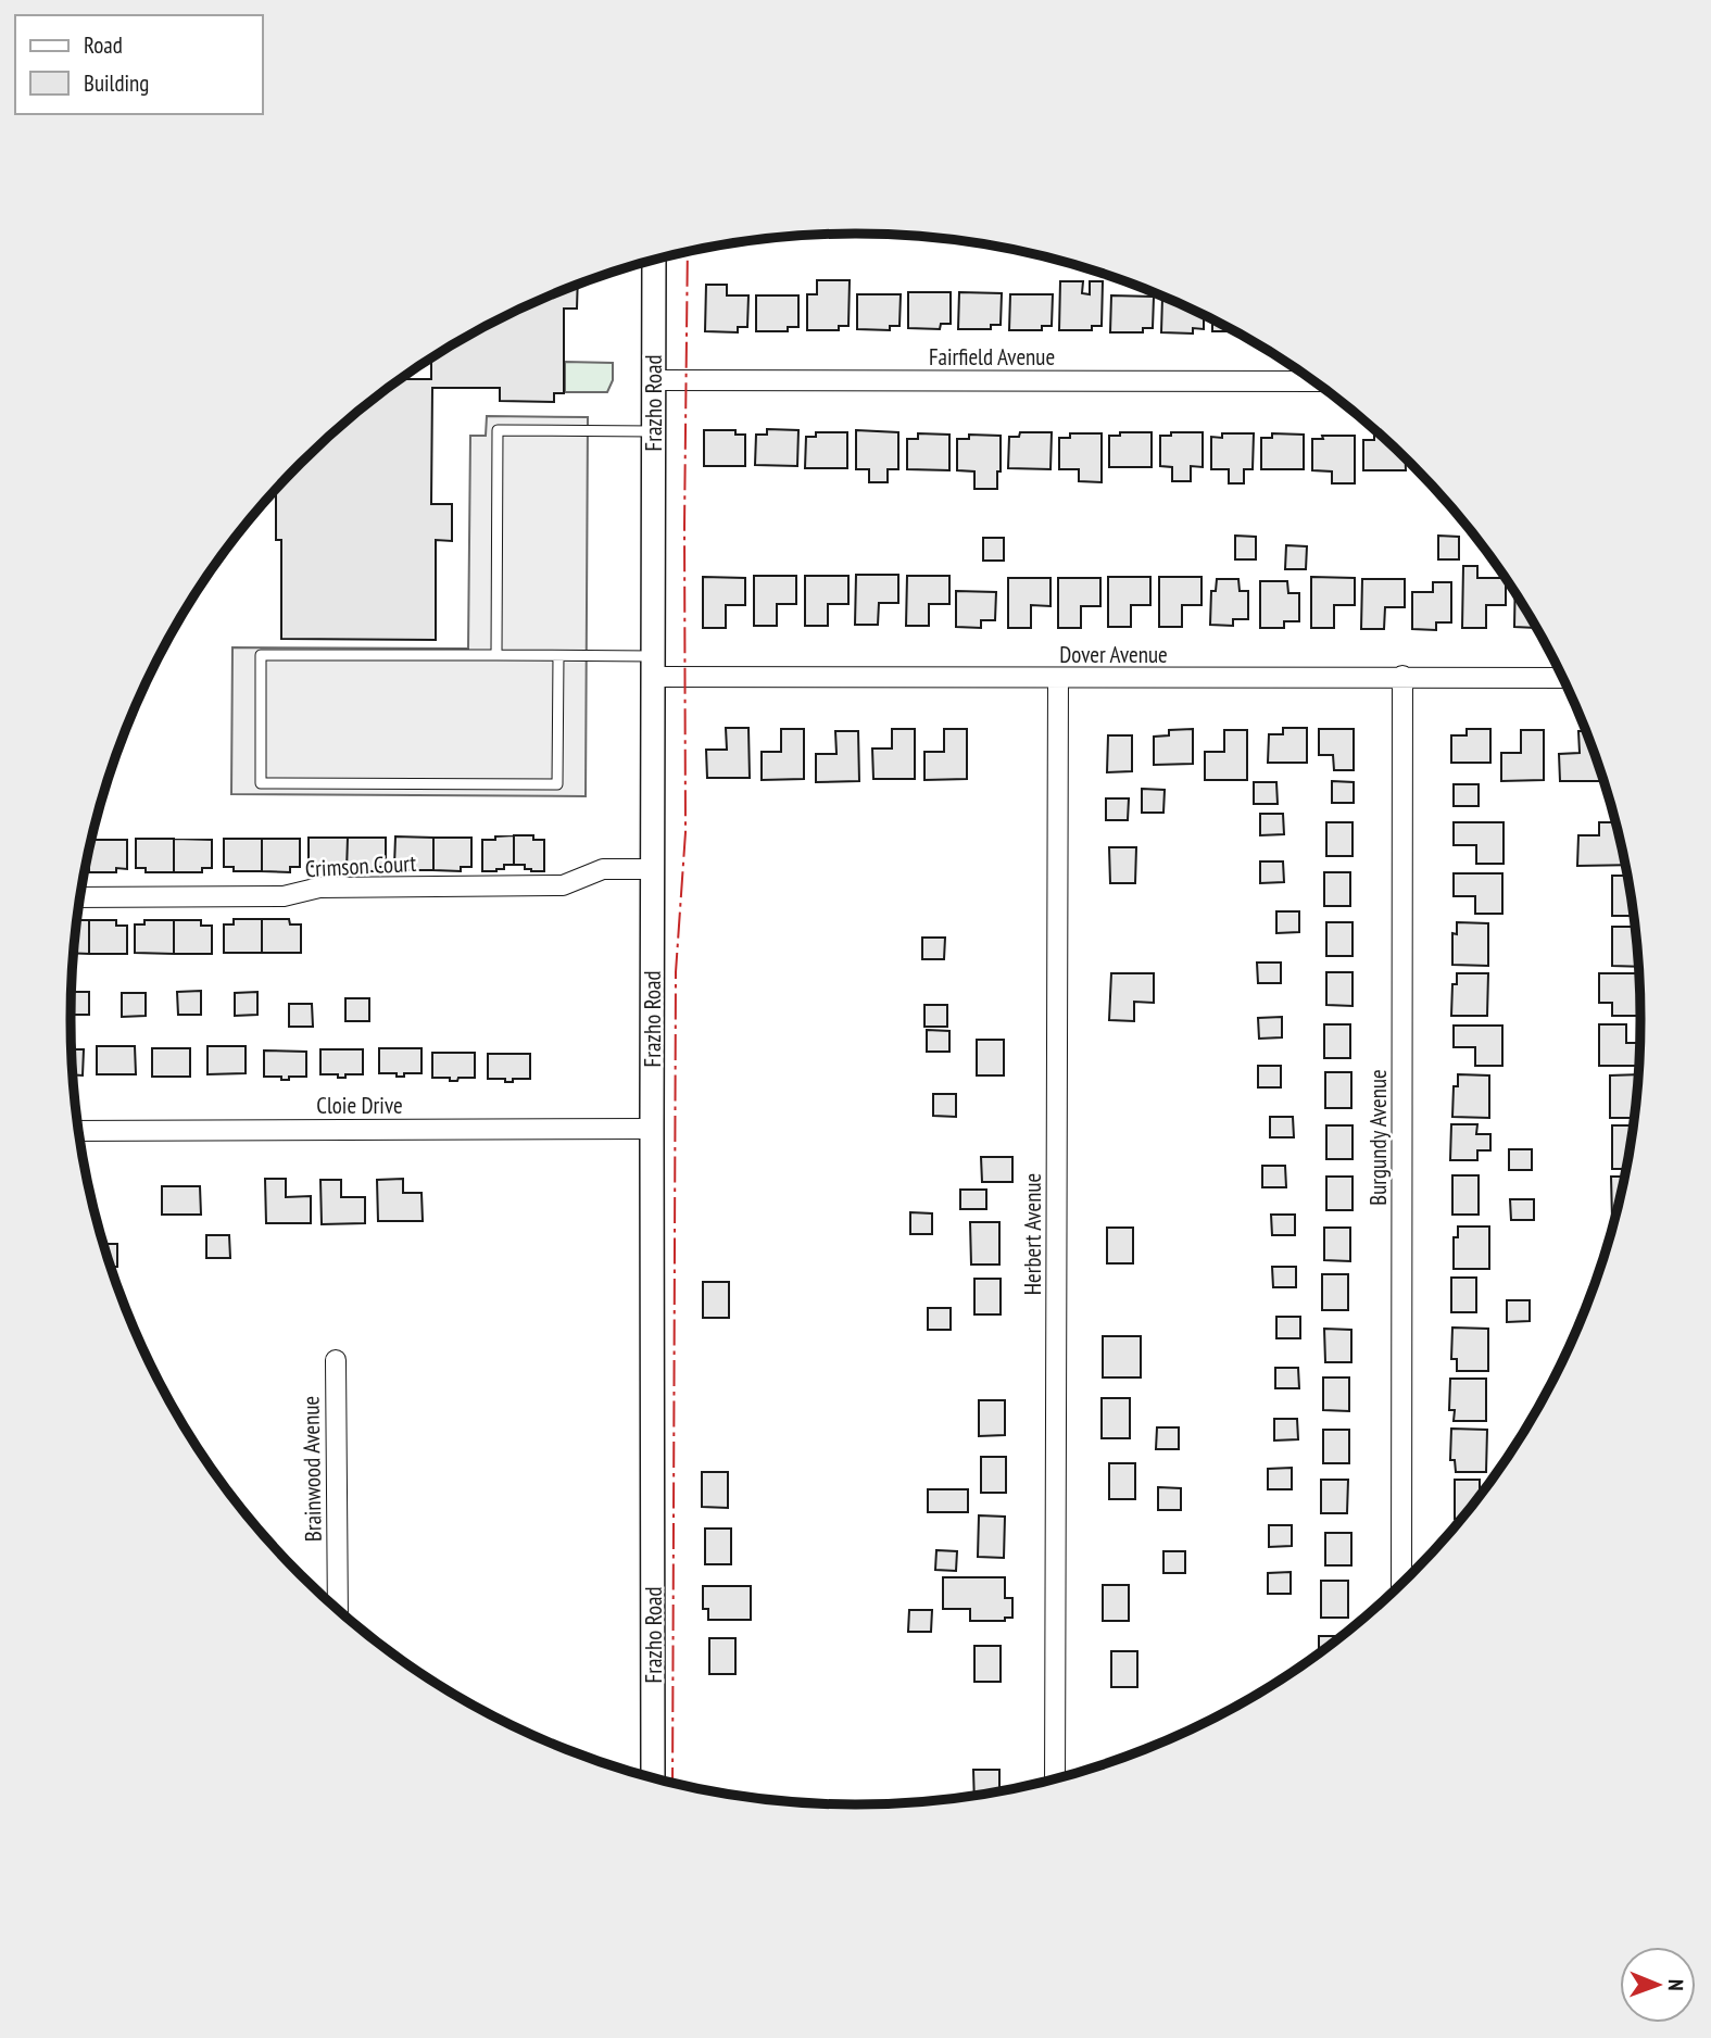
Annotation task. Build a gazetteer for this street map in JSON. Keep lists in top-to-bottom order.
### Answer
{
  "streets": {
    "street": [
      "Fairfield Avenue",
      "Frazho Road",
      "Dover Avenue",
      "Crimson Court",
      "Cloie Drive",
      "Burgundy Avenue",
      "Herbert Avenue",
      "Brainwood Avenue"
    ]
  },
  "crossings": [
    ["Fairfield Avenue", "Frazho Road"],
    ["Frazho Road", "Dover Avenue"],
    ["Frazho Road", "Crimson Court"],
    ["Frazho Road", "Cloie Drive"],
    ["Dover Avenue", "Burgundy Avenue"],
    ["Dover Avenue", "Herbert Avenue"]
  ],
  "legend": ["Road", "Building"],
  "north": "right"
}
